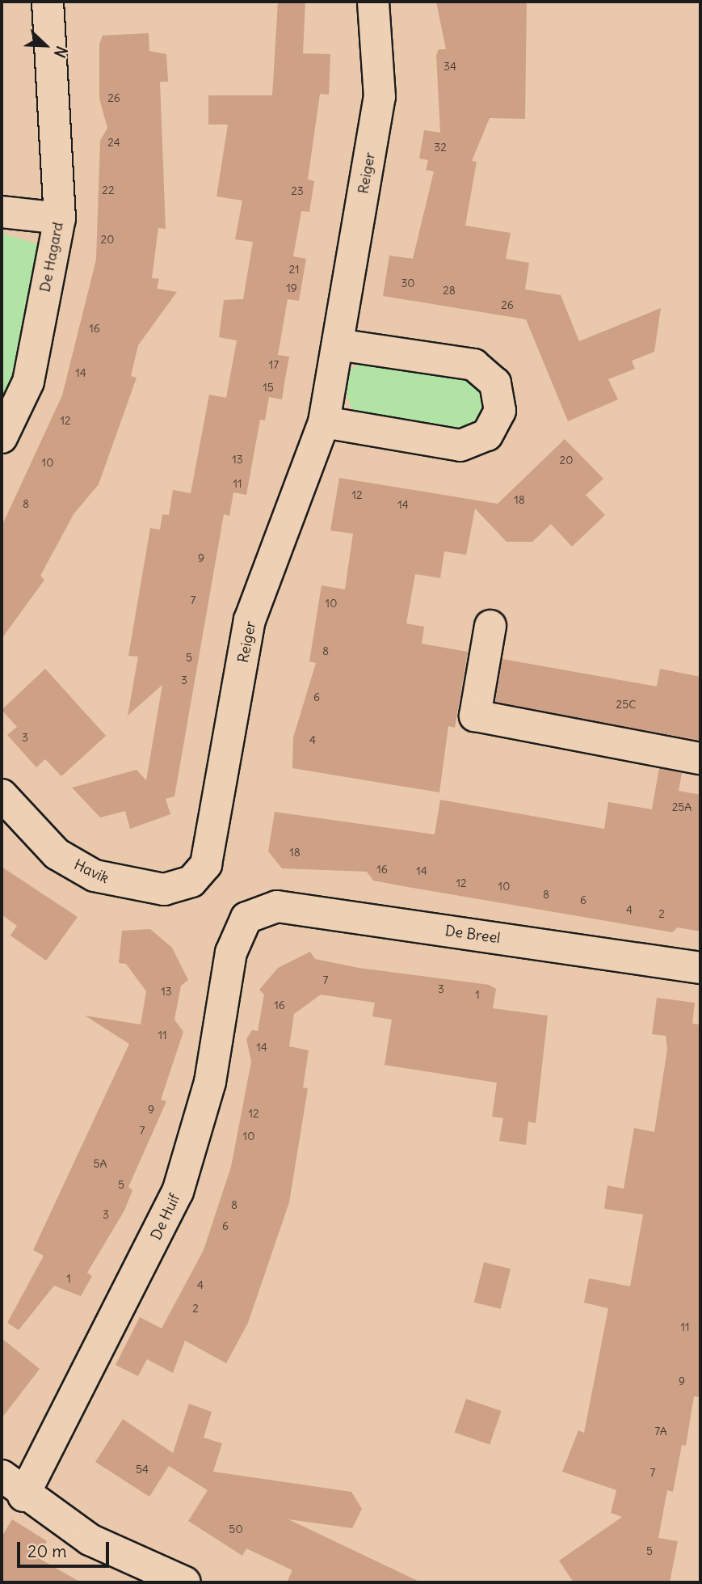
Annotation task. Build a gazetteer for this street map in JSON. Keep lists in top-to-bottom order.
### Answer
{
  "streets": {
    "street": [
      "Reiger",
      "De Hagard",
      "Havik",
      "De Breel",
      "De Huif"
    ]
  },
  "crossings": [
    ["Reiger", "Havik"],
    ["De Breel", "De Huif"]
  ],
  "house_numbers": [
    "34",
    "26",
    "24",
    "32",
    "22",
    "23",
    "20",
    "21",
    "30",
    "19",
    "28",
    "26",
    "16",
    "17",
    "14",
    "15",
    "12",
    "13",
    "20",
    "10",
    "11",
    "12",
    "18",
    "8",
    "14",
    "9",
    "7",
    "10",
    "8",
    "5",
    "3",
    "6",
    "25C",
    "3",
    "4",
    "25A",
    "18",
    "16",
    "14",
    "12",
    "10",
    "8",
    "6",
    "4",
    "2",
    "7",
    "3",
    "13",
    "1",
    "16",
    "11",
    "14",
    "9",
    "12",
    "7",
    "10",
    "5A",
    "5",
    "8",
    "3",
    "6",
    "1",
    "4",
    "2",
    "11",
    "9",
    "7A",
    "54",
    "7",
    "50",
    "5"
  ],
  "scale_bar": "20 m",
  "north": "bottom right"
}
